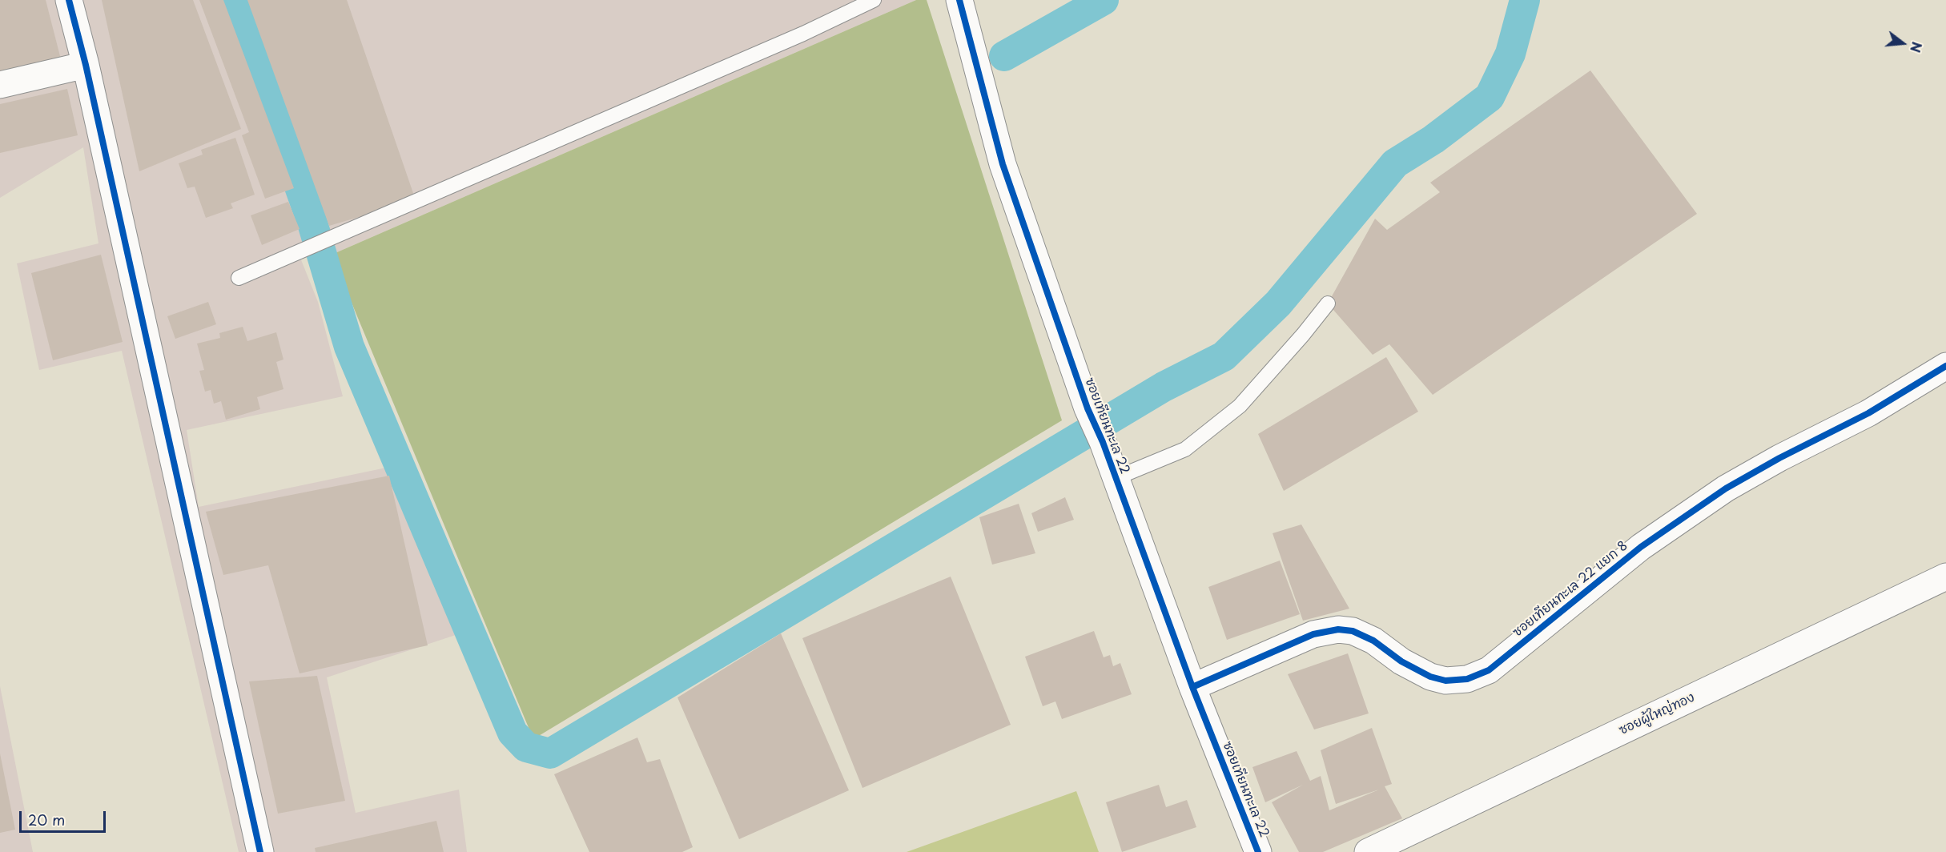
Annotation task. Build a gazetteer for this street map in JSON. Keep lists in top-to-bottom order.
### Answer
{
  "streets": {
    "street": ["ซอยเทียนทะเล 22", "ซอยเทียนทะเล 22 แยก 8", "ซอยผู้ใหญ่ทอง"]
  },
  "crossings": [
    ["ซอยเทียนทะเล 22", "ซอยเทียนทะเล 22 แยก 8"]
  ],
  "scale_bar": "20 m",
  "north": "right"
}
